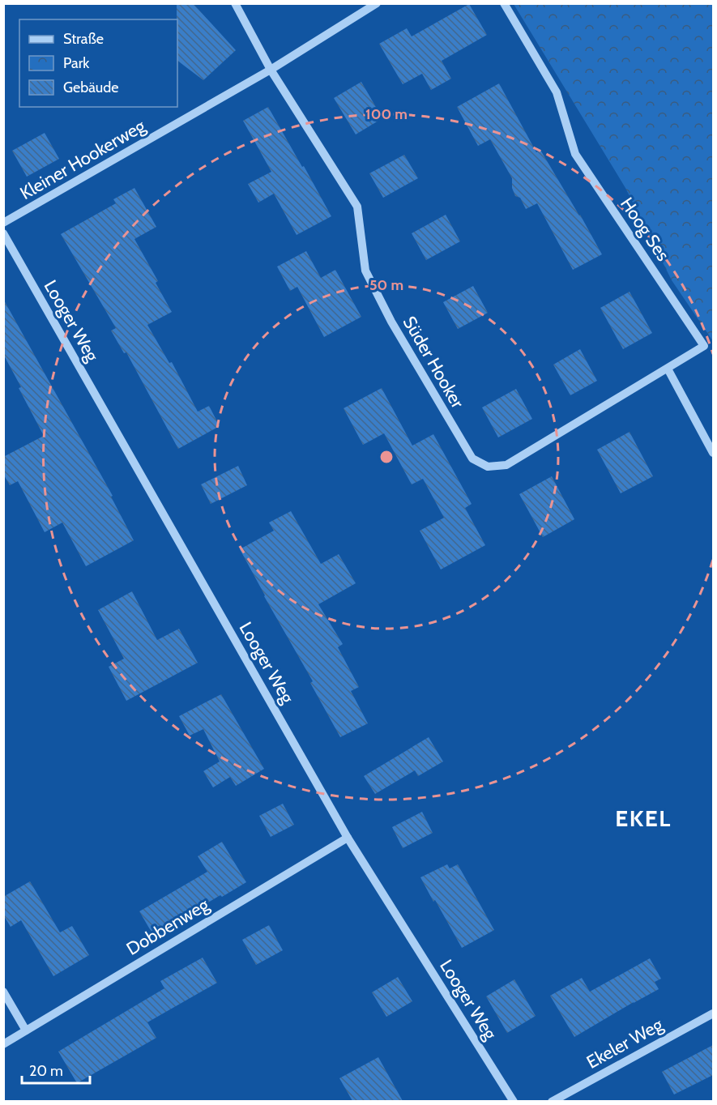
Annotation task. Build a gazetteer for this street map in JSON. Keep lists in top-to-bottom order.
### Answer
{
  "streets": {
    "street": [
      "Kleiner Hookerweg",
      "Hoog Ses",
      "Looger Weg",
      "Süder Hooker",
      "Dobbenweg",
      "Ekeler Weg"
    ]
  },
  "crossings": [
    ["Kleiner Hookerweg", "Süder Hooker"],
    ["Hoog Ses", "Süder Hooker"],
    ["Looger Weg", "Dobbenweg"]
  ],
  "districts": ["EKEL"],
  "legend": ["Straße", "Park", "Gebäude"],
  "scale_bar": "20 m",
  "rings": ["100 m", "50 m"]
}
